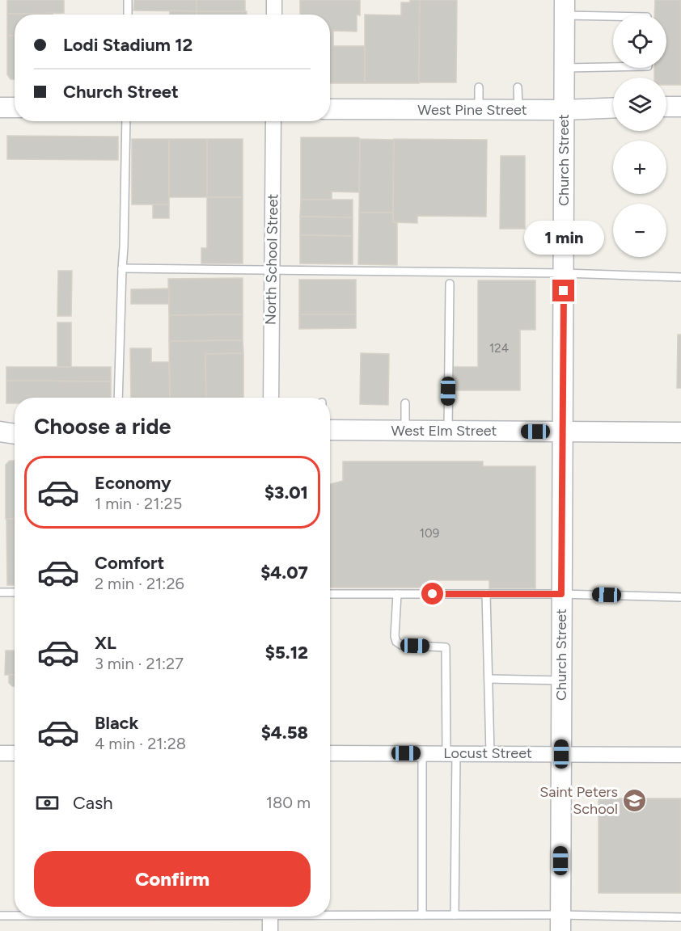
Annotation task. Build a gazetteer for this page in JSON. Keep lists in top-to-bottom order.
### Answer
{
  "streets": {
    "street": [
      "West Pine Street",
      "Church Street",
      "North School Street",
      "West Elm Street",
      "Locust Street"
    ]
  },
  "crossings": [
    ["West Pine Street", "Church Street"],
    ["Church Street", "West Elm Street"],
    ["Church Street", "Locust Street"]
  ],
  "places": {
    "school or university": ["Saint Peters School"]
  },
  "house_numbers": ["124", "109"],
  "page": {
    "map_buttons": ["+", "−"],
    "banner": ["Lodi Stadium 12", "Church Street"],
    "bubble": "1 min",
    "heading": "Choose a ride",
    "list": [
      {
        "name": "Economy",
        "note": "1 min · 21:25",
        "value": "$3.01"
      },
      {
        "name": "Comfort",
        "note": "2 min · 21:26",
        "value": "$4.07"
      },
      {
        "name": "XL",
        "note": "3 min · 21:27",
        "value": "$5.12"
      },
      {
        "name": "Black",
        "note": "4 min · 21:28",
        "value": "$4.58"
      }
    ],
    "pay": ["Cash", "180 m"],
    "buttons": "Confirm"
  }
}
